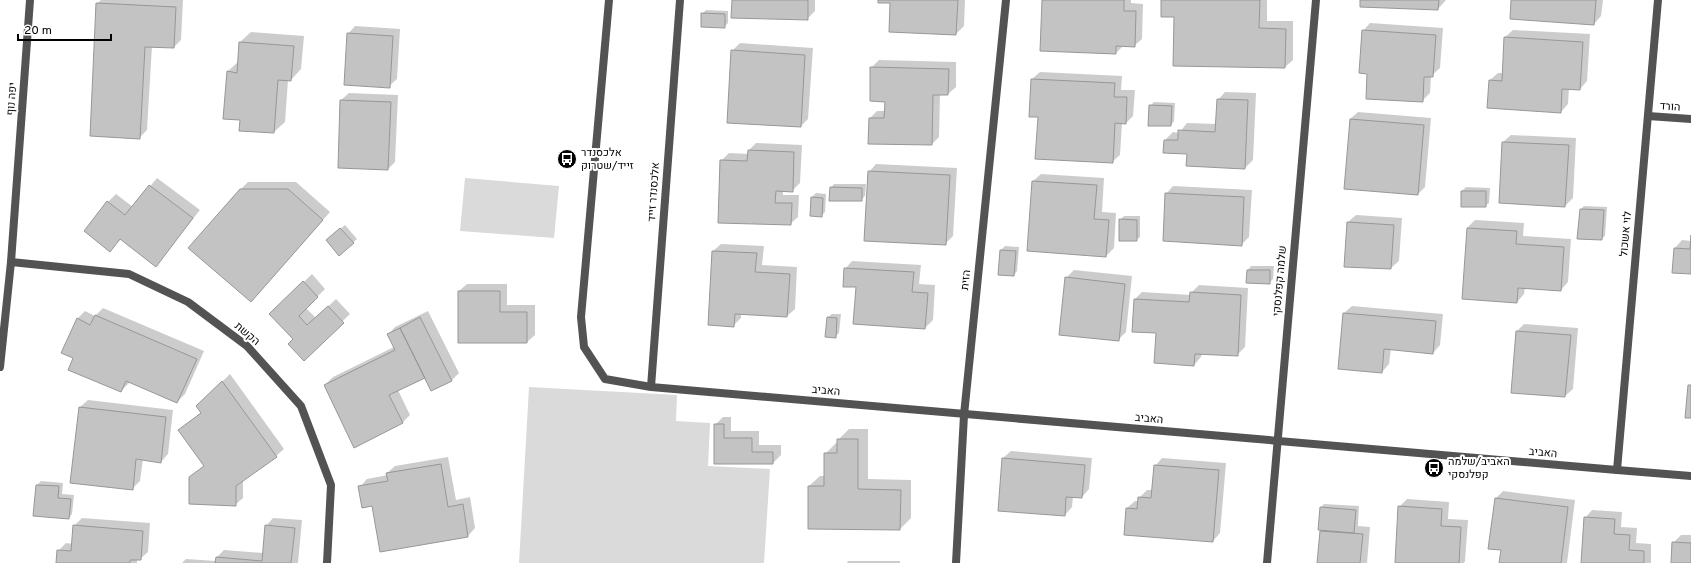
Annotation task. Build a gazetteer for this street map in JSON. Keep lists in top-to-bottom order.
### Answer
{
  "streets": {
    "street": [
      "יפה נוף",
      "הורד",
      "אלכסנדר זייד",
      "לוי אשכול",
      "הזית",
      "שלמה קפלנסקי",
      "הקשת",
      "האביב"
    ]
  },
  "crossings": [
    ["יפה נוף", "הקשת"],
    ["הורד", "לוי אשכול"],
    ["אלכסנדר זייד", "האביב"],
    ["לוי אשכול", "האביב"],
    ["הזית", "האביב"],
    ["שלמה קפלנסקי", "האביב"]
  ],
  "places": {
    "bus stop": ["אלכסנדר זייד/שטרוק", "האביב/שלמה קפלנסקי"]
  },
  "scale_bar": "20 m"
}
